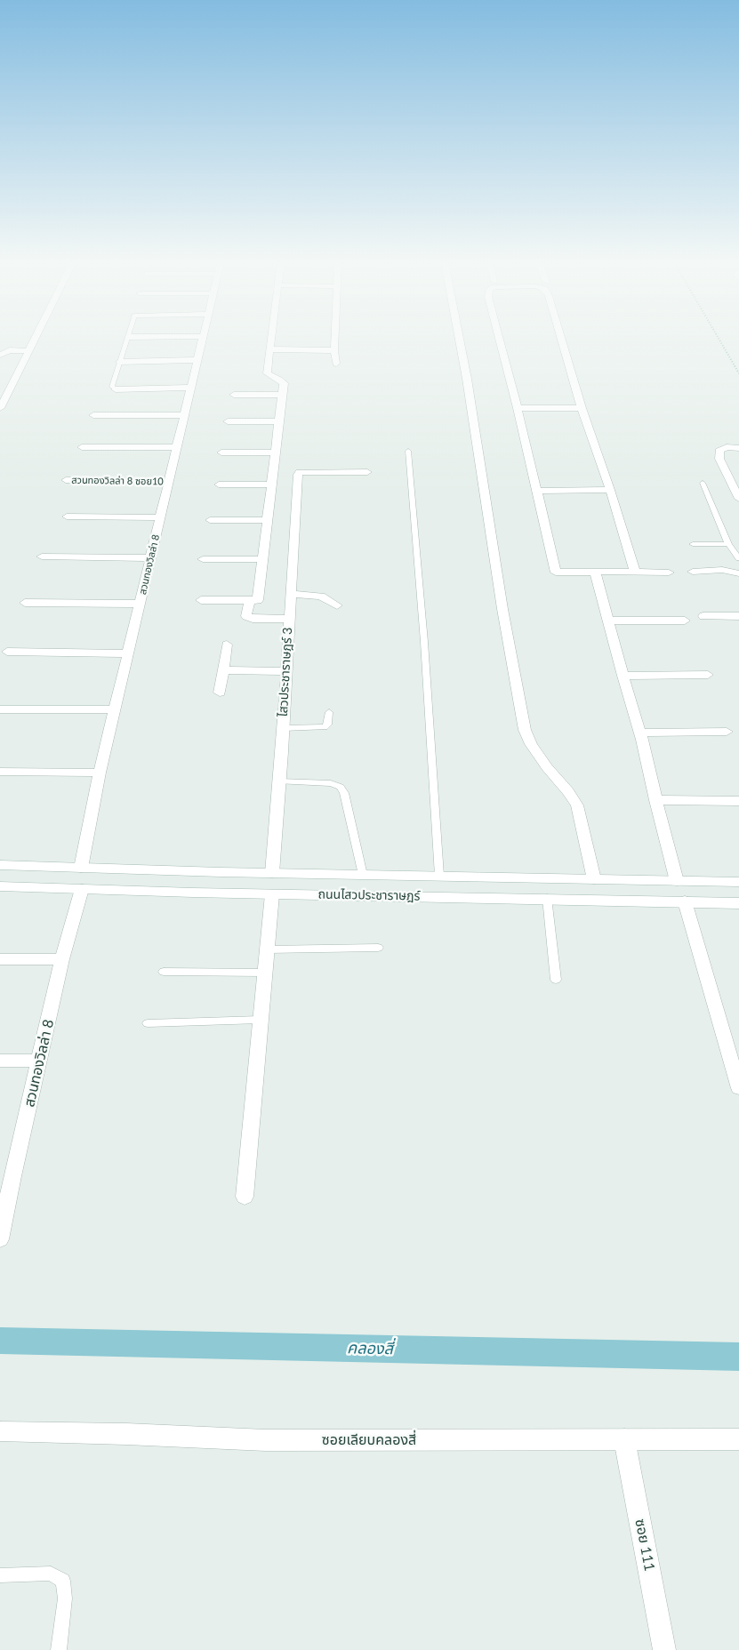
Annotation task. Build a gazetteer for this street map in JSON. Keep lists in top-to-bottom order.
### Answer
{
  "streets": {
    "street": [
      "สวนทองวิลล่า 8 ซอย10",
      "สวนทองวิลล่า 8",
      "ไสวประชาราษฎร์ 3",
      "ถนนไสวประชาราษฎร์",
      "ซอยเลียบคลองสี่",
      "ซอย 111"
    ]
  },
  "crossings": [
    ["สวนทองวิลล่า 8 ซอย10", "สวนทองวิลล่า 8"],
    ["สวนทองวิลล่า 8", "ถนนไสวประชาราษฎร์"],
    ["ไสวประชาราษฎร์ 3", "ถนนไสวประชาราษฎร์"],
    ["ซอยเลียบคลองสี่", "ซอย 111"]
  ],
  "water": ["คลองสี่"]
}
